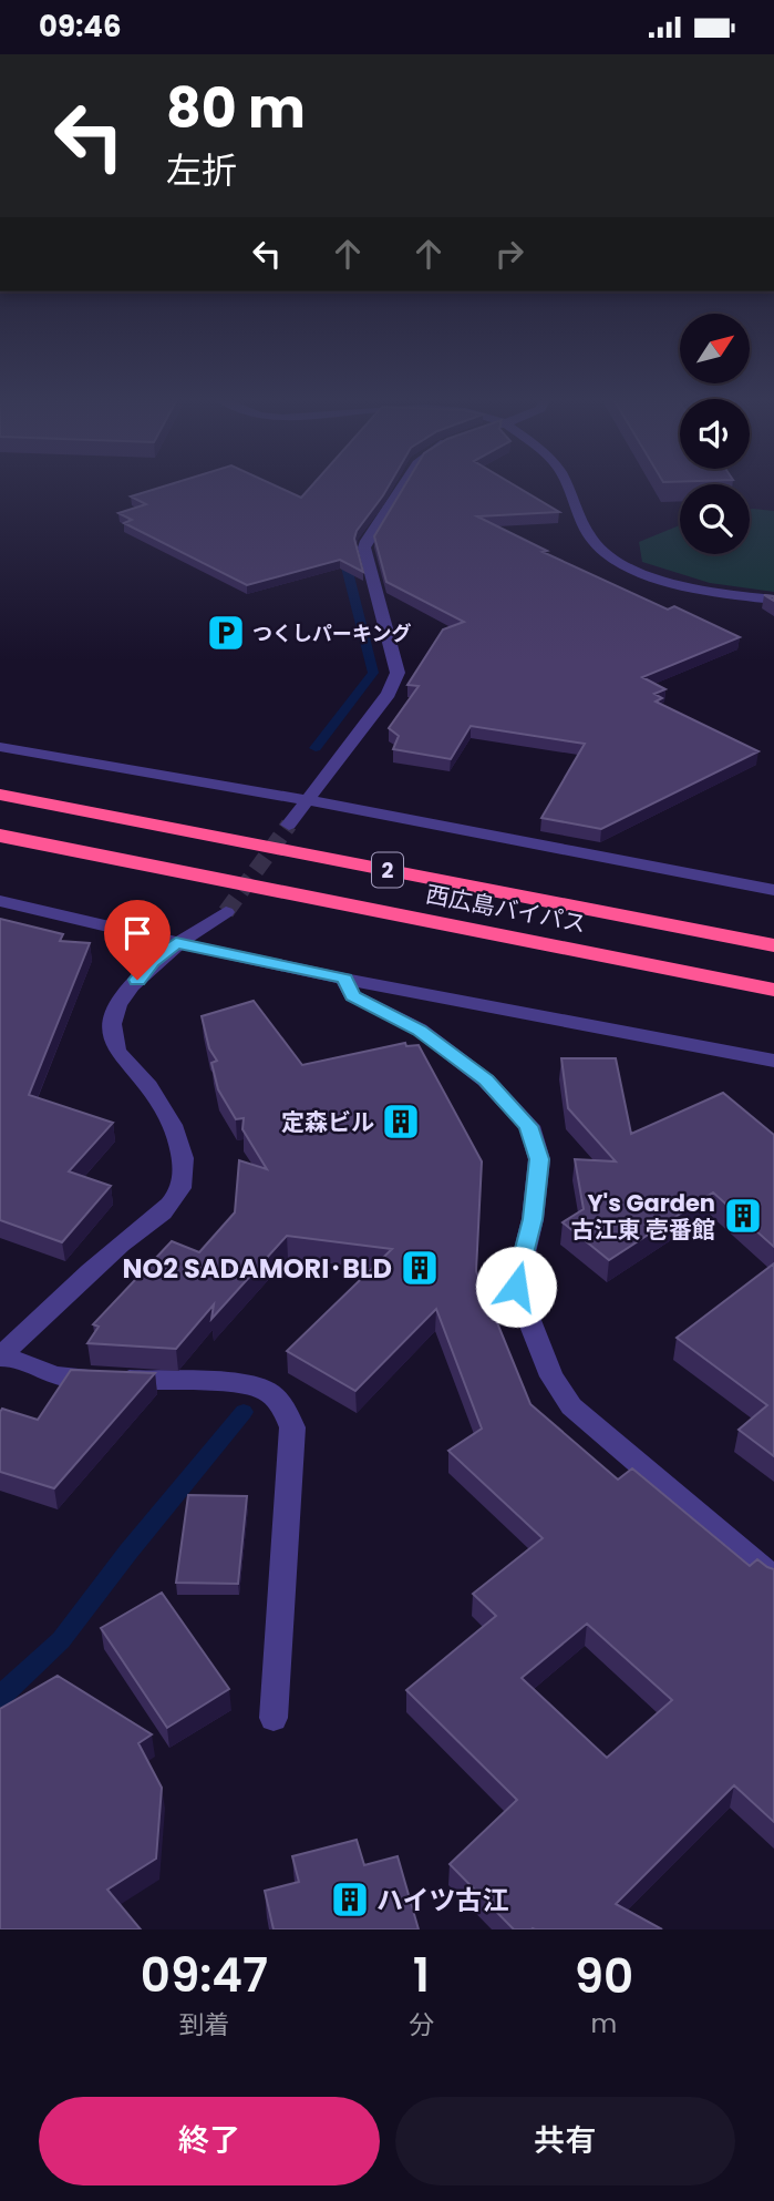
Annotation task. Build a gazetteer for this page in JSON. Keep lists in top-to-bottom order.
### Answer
{
  "streets": {
    "highway": ["2", "西広島バイパス"]
  },
  "places": {
    "parking": ["つくしパーキング"],
    "building": [
      "定森ビル",
      "Y's Garden 古江東 壱番館",
      "NO2 SADAMORI･BLD",
      "ハイツ古江"
    ]
  },
  "north": "top right",
  "page": {
    "status": "09:46",
    "turn": ["80 m", "左折"],
    "eta": [
      "09:47",
      "到着",
      "1",
      "分",
      "90",
      "m"
    ],
    "buttons": ["終了", "共有"]
  }
}
